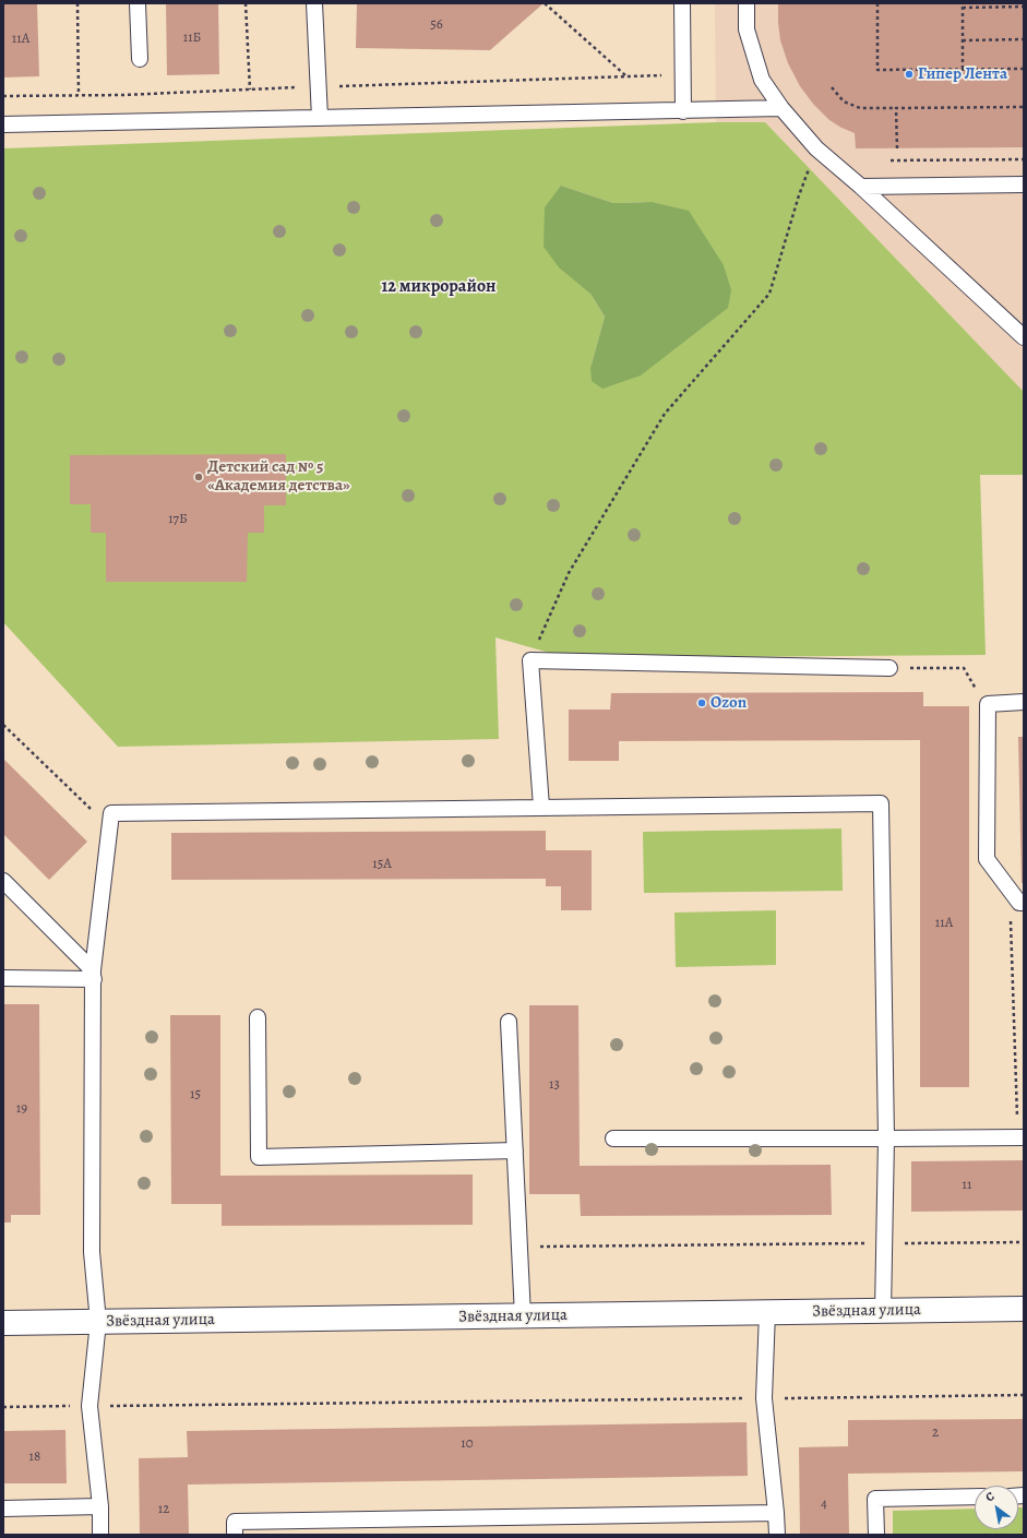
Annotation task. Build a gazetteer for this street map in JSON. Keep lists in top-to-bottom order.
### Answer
{
  "streets": {
    "street": ["Звёздная улица"]
  },
  "districts": ["12 микрорайон"],
  "places": ["Гипер Лента", "Детский сад № 5 «Академия детства»", "Ozon"],
  "house_numbers": [
    "56",
    "11Б",
    "11А",
    "17Б",
    "15А",
    "11А",
    "13",
    "15",
    "19",
    "11",
    "2",
    "10",
    "18",
    "4",
    "12"
  ],
  "north": "top left"
}
